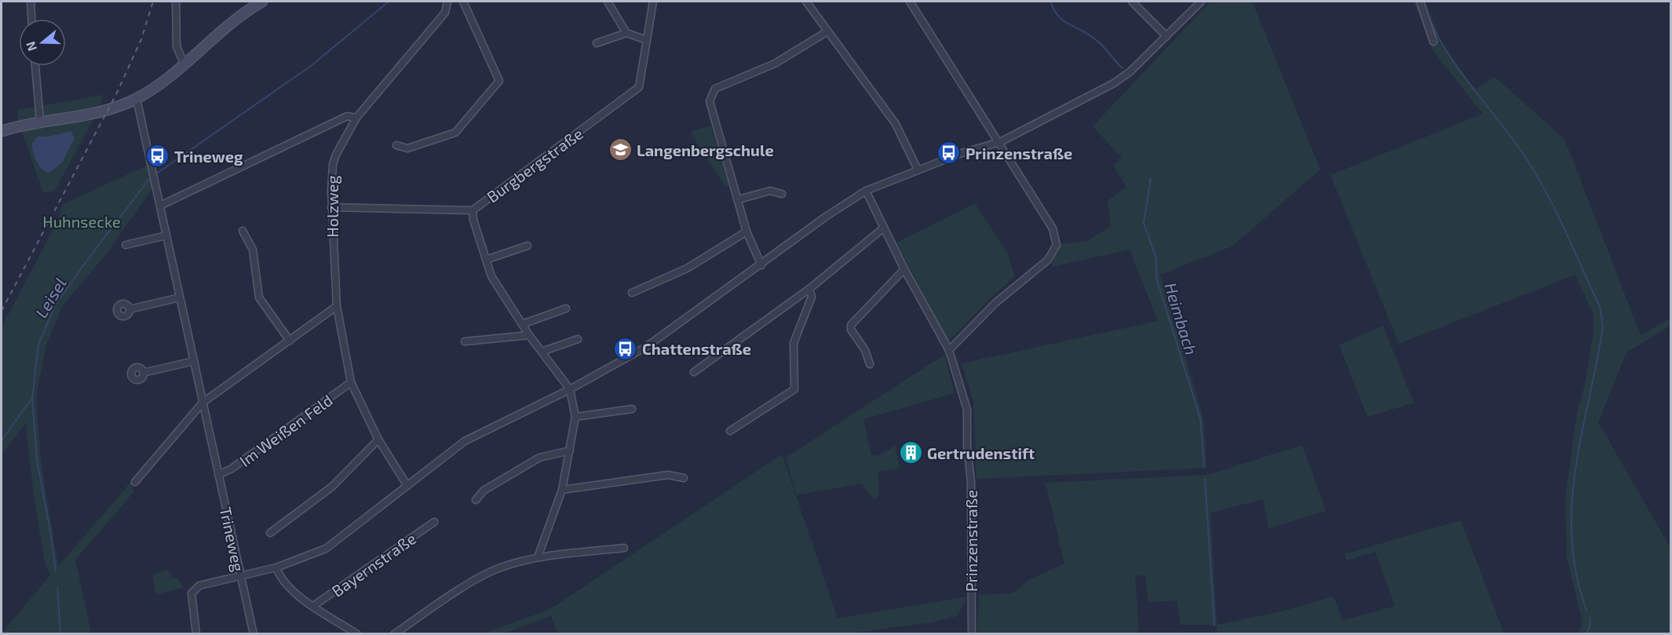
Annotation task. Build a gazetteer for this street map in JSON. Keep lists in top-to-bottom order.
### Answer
{
  "streets": {
    "street": [
      "Burgbergstraße",
      "Holzweg",
      "Im Weißen Feld",
      "Trineweg",
      "Prinzenstraße",
      "Bayernstraße"
    ]
  },
  "crossings": [
    ["Burgbergstraße", "Holzweg"],
    ["Holzweg", "Im Weißen Feld"],
    ["Im Weißen Feld", "Trineweg"]
  ],
  "water": ["Leisel", "Heimbach"],
  "parks": ["Huhnsecke"],
  "places": {
    "school or university": ["Langenbergschule"],
    "bus stop": ["Prinzenstraße", "Trineweg", "Chattenstraße"],
    "building": ["Gertrudenstift"]
  },
  "north": "left"
}
